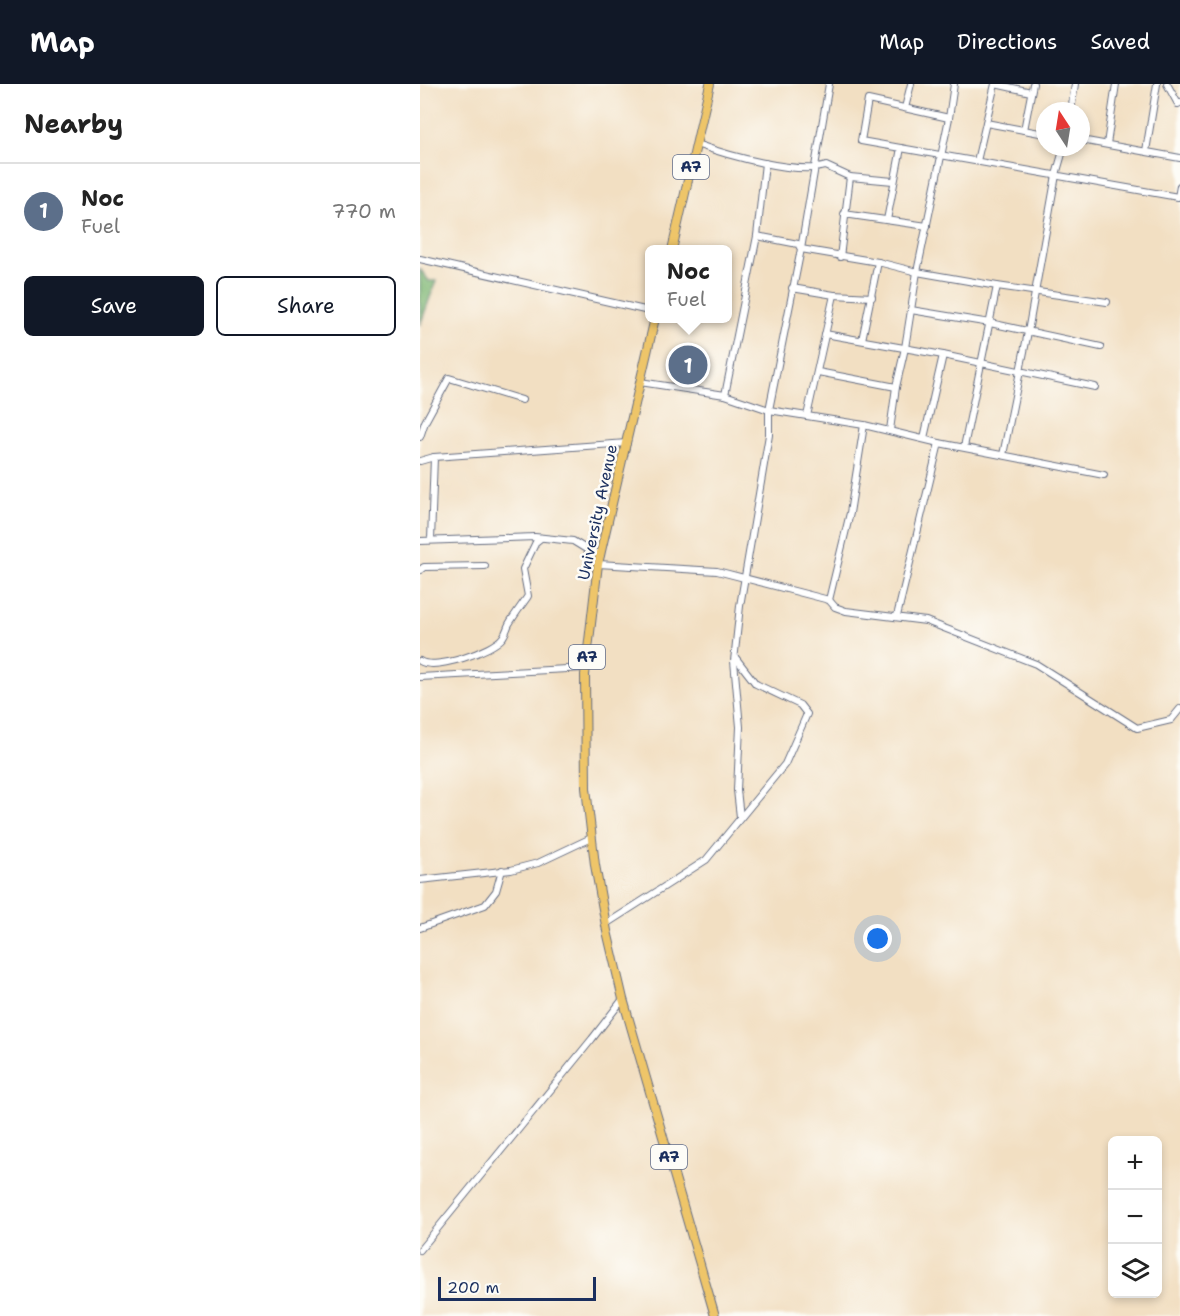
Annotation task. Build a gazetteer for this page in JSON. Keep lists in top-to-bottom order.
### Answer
{
  "streets": {
    "highway": ["A7", "University Avenue"]
  },
  "crossings": [
    ["A7", "University Avenue"]
  ],
  "scale_bar": "200 m",
  "north": "top",
  "page": {
    "header": "Map",
    "nav": ["Map", "Directions", "Saved"],
    "heading": "Nearby",
    "list": [
      {
        "mark": "1",
        "name": "Noc",
        "note": "Fuel",
        "value": "770 m"
      }
    ],
    "popup": ["Noc", "Fuel"],
    "buttons": ["Save", "Share"],
    "pins": "1",
    "map_buttons": ["+", "−"],
    "scale": "200 m"
  }
}
